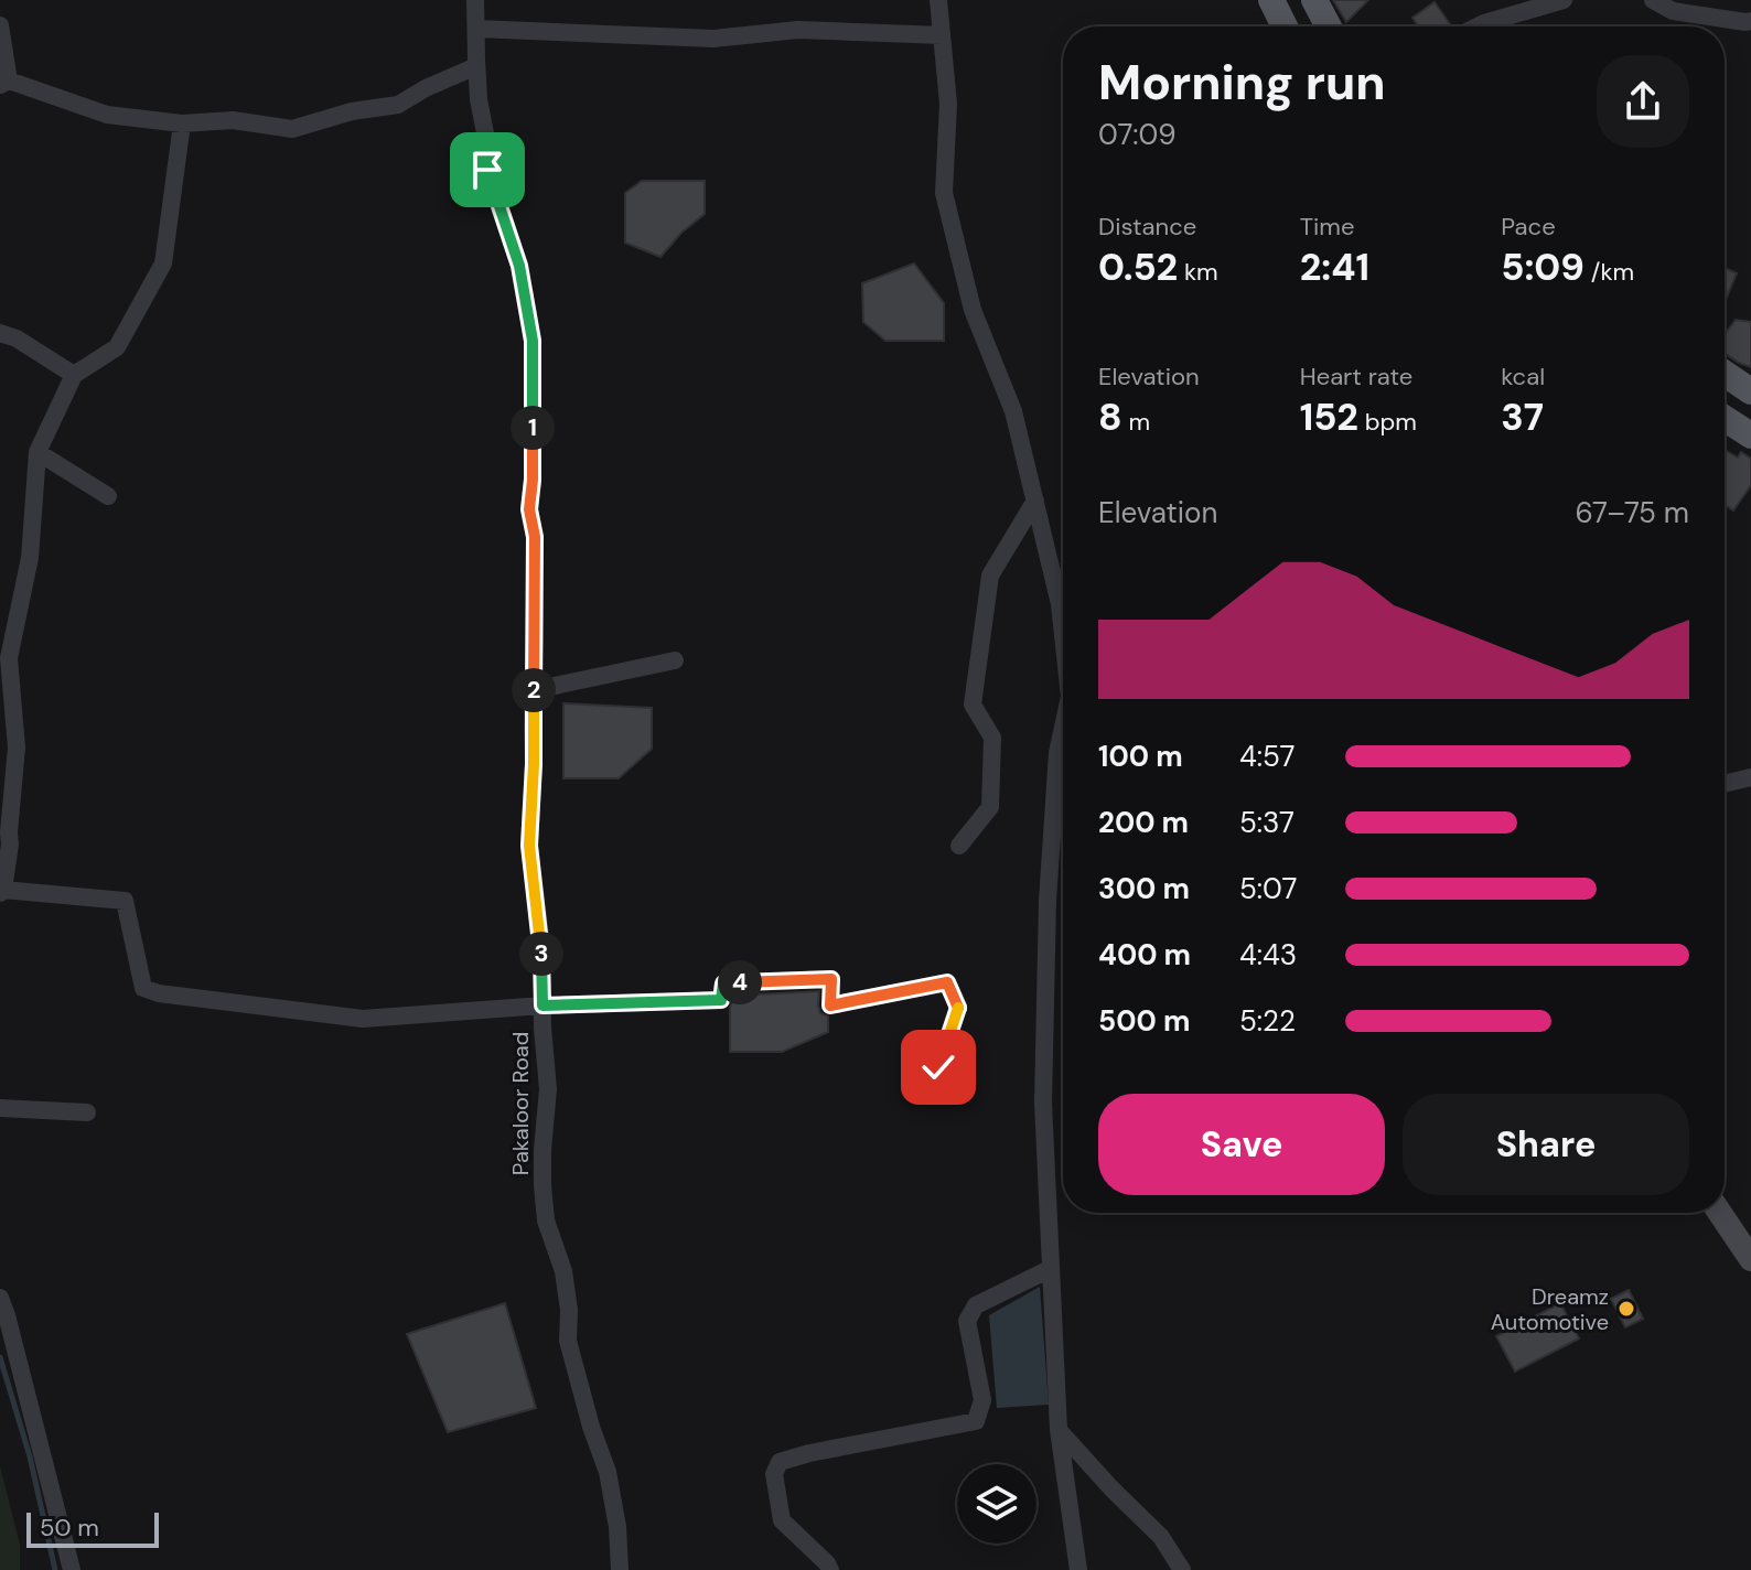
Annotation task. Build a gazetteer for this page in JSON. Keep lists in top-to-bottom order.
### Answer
{
  "streets": {
    "street": ["Pakaloor Road"]
  },
  "places": ["Dreamz Automotive"],
  "scale_bar": "50 m",
  "page": {
    "heading": ["Morning run", "07:09"],
    "stats": [
      ["Distance", "0.52 km"],
      ["Time", "2:41"],
      ["Pace", "5:09 /km"],
      ["Elevation", "8 m"],
      ["Heart rate", "152 bpm"],
      ["kcal", "37"]
    ],
    "pins": [
      "1",
      "2",
      "3",
      "4"
    ],
    "chart": ["Elevation", "67–75 m"],
    "list": [
      {
        "name": "100 m",
        "note": "4:57"
      },
      {
        "name": "200 m",
        "note": "5:37"
      },
      {
        "name": "300 m",
        "note": "5:07"
      },
      {
        "name": "400 m",
        "note": "4:43"
      },
      {
        "name": "500 m",
        "note": "5:22"
      }
    ],
    "buttons": ["Save", "Share"],
    "scale": "50 m"
  }
}
